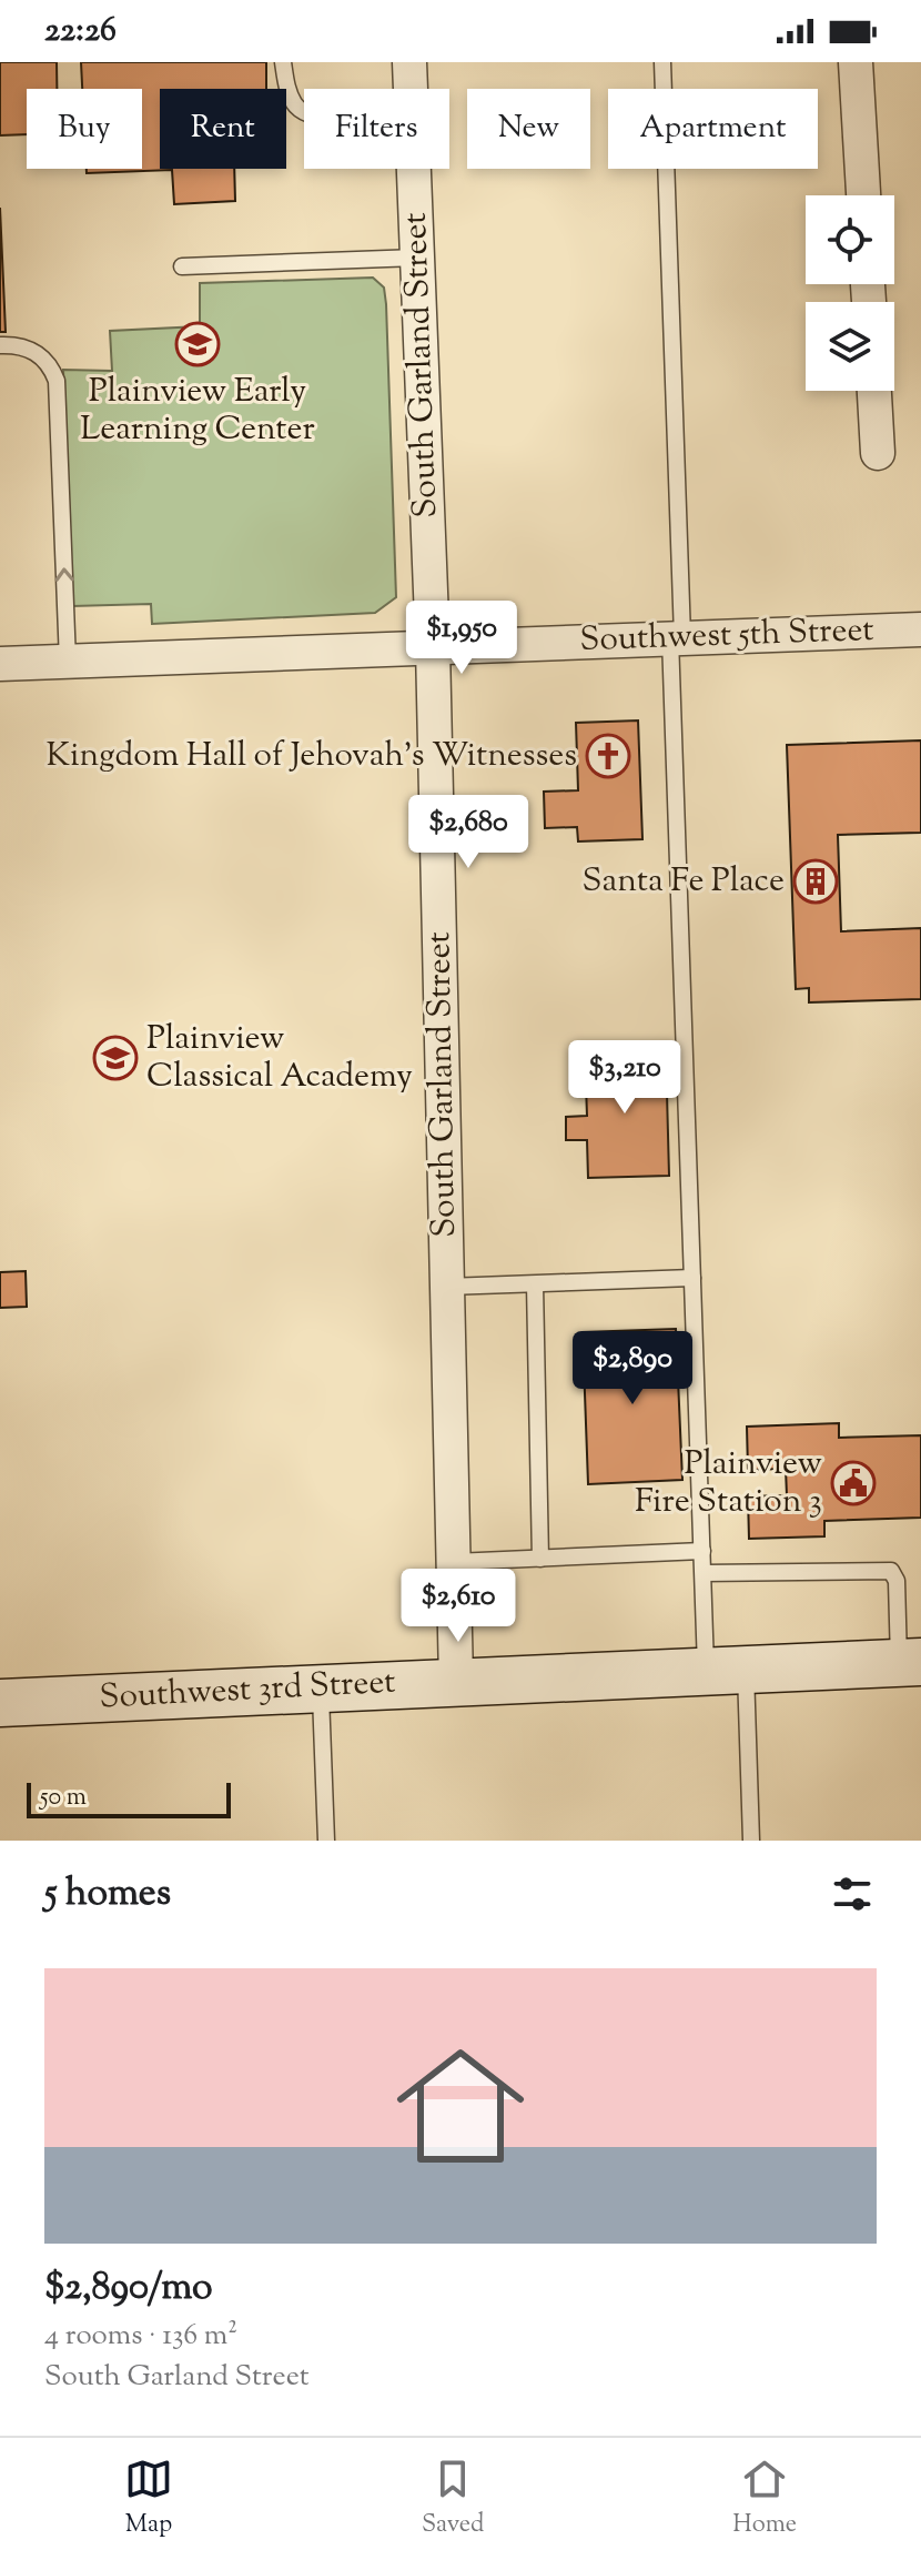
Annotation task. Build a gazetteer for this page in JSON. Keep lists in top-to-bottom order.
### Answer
{
  "streets": {
    "main road": ["Southwest 3rd Street"],
    "street": ["South Garland Street", "Southwest 5th Street"]
  },
  "crossings": [
    ["South Garland Street", "Southwest 5th Street"],
    ["South Garland Street", "Southwest 3rd Street"]
  ],
  "places": {
    "school or university": ["Plainview Early Learning Center", "Plainview Classical Academy"],
    "church": ["Kingdom Hall of Jehovah's Witnesses"],
    "building": ["Santa Fe Place"],
    "public building": ["Plainview Fire Station 3"]
  },
  "scale_bar": "50 m",
  "page": {
    "status": "22:26",
    "chip": [
      "Buy",
      "Rent",
      "Filters",
      "New",
      "Apartment"
    ],
    "price": [
      "$1,950",
      "$2,680",
      "$3,210",
      "$2,890",
      "$2,610"
    ],
    "scale": "50 m",
    "heading": "5 homes",
    "list": [
      {
        "name": "$2,890/mo",
        "note": "4 rooms · 136 m² · South Garland Street"
      }
    ],
    "tabs": ["Map", "Saved", "Home"]
  }
}
